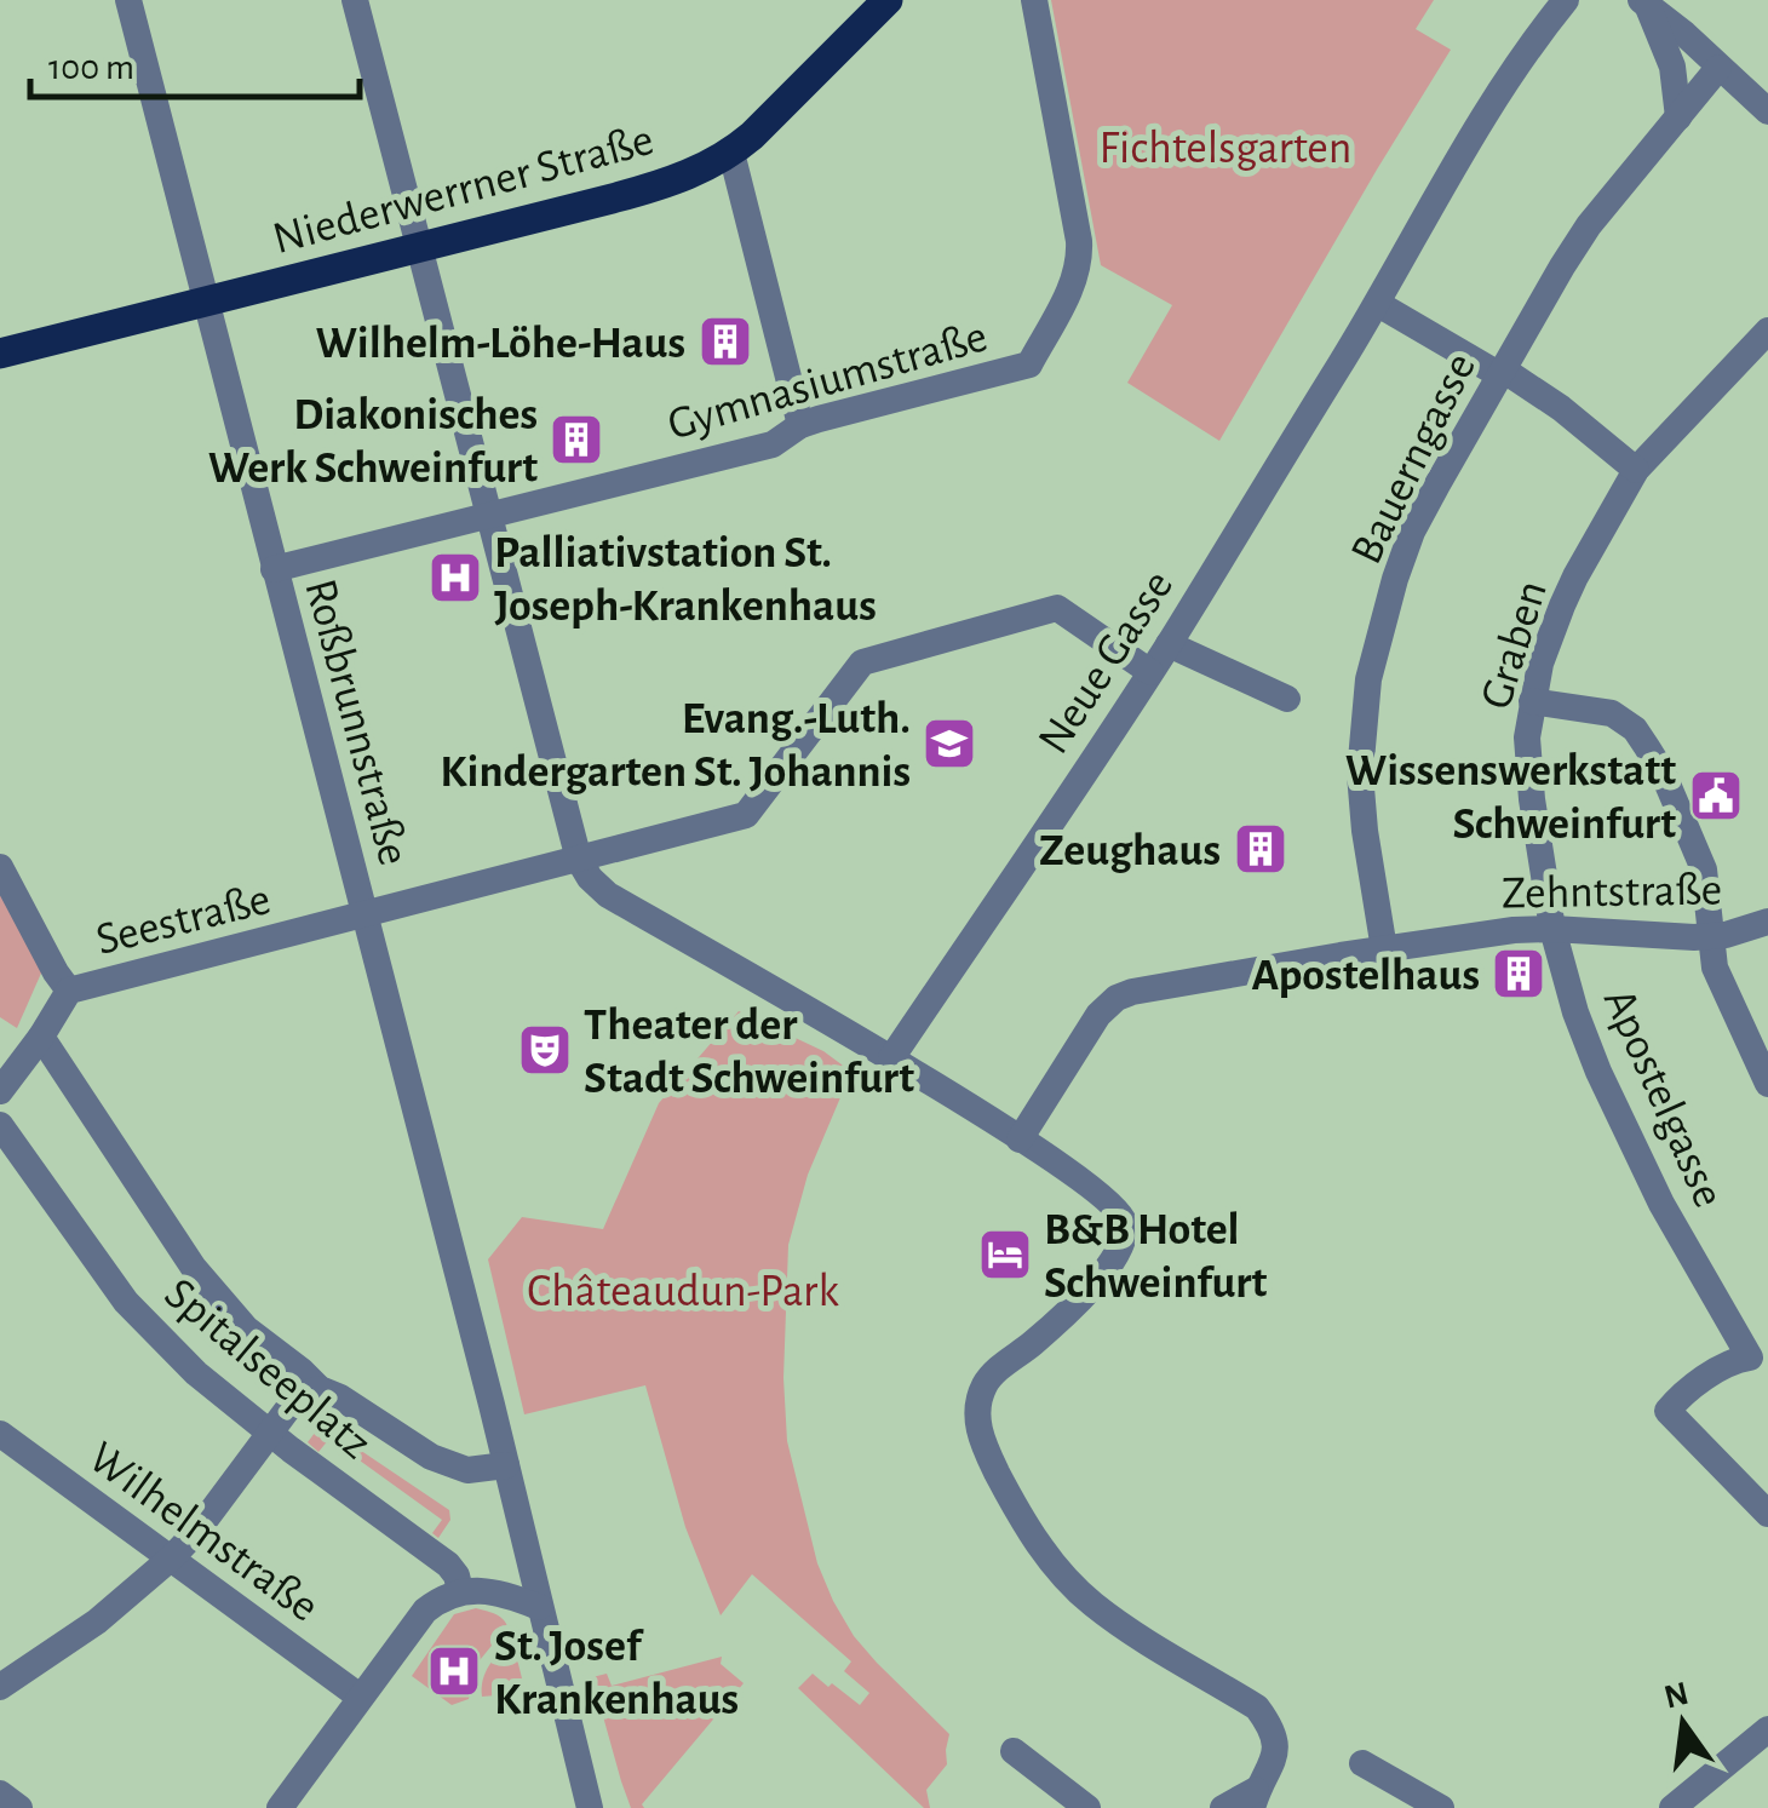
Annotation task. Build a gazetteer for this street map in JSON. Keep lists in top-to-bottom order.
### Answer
{
  "streets": {
    "main road": ["Niederwerrner Straße"],
    "street": [
      "Gymnasiumstraße",
      "Bauerngasse",
      "Graben",
      "Neue Gasse",
      "Roßbrunnstraße",
      "Zehntstraße",
      "Seestraße",
      "Apostelgasse",
      "Spitalseeplatz",
      "Wilhelmstraße"
    ]
  },
  "crossings": [
    ["Niederwerrner Straße", "Roßbrunnstraße"],
    ["Gymnasiumstraße", "Roßbrunnstraße"],
    ["Bauerngasse", "Zehntstraße"],
    ["Graben", "Zehntstraße"],
    ["Graben", "Apostelgasse"],
    ["Neue Gasse", "Seestraße"],
    ["Roßbrunnstraße", "Seestraße"],
    ["Roßbrunnstraße", "Spitalseeplatz"],
    ["Zehntstraße", "Apostelgasse"],
    ["Seestraße", "Spitalseeplatz"]
  ],
  "parks": ["Fichtelsgarten", "Châteaudun-Park"],
  "places": {
    "building": [
      "Wilhelm-Löhe-Haus",
      "Diakonisches Werk Schweinfurt",
      "Zeughaus",
      "Apostelhaus"
    ],
    "hospital": ["Palliativstation St. Joseph-Krankenhaus", "St. Josef Krankenhaus"],
    "school or university": ["Evang.-Luth. Kindergarten St. Johannis"],
    "public building": ["Wissenswerkstatt Schweinfurt"],
    "theatre": ["Theater der Stadt Schweinfurt"],
    "hotel": ["B&B Hotel Schweinfurt"]
  },
  "scale_bar": "100 m",
  "north": "top"
}
